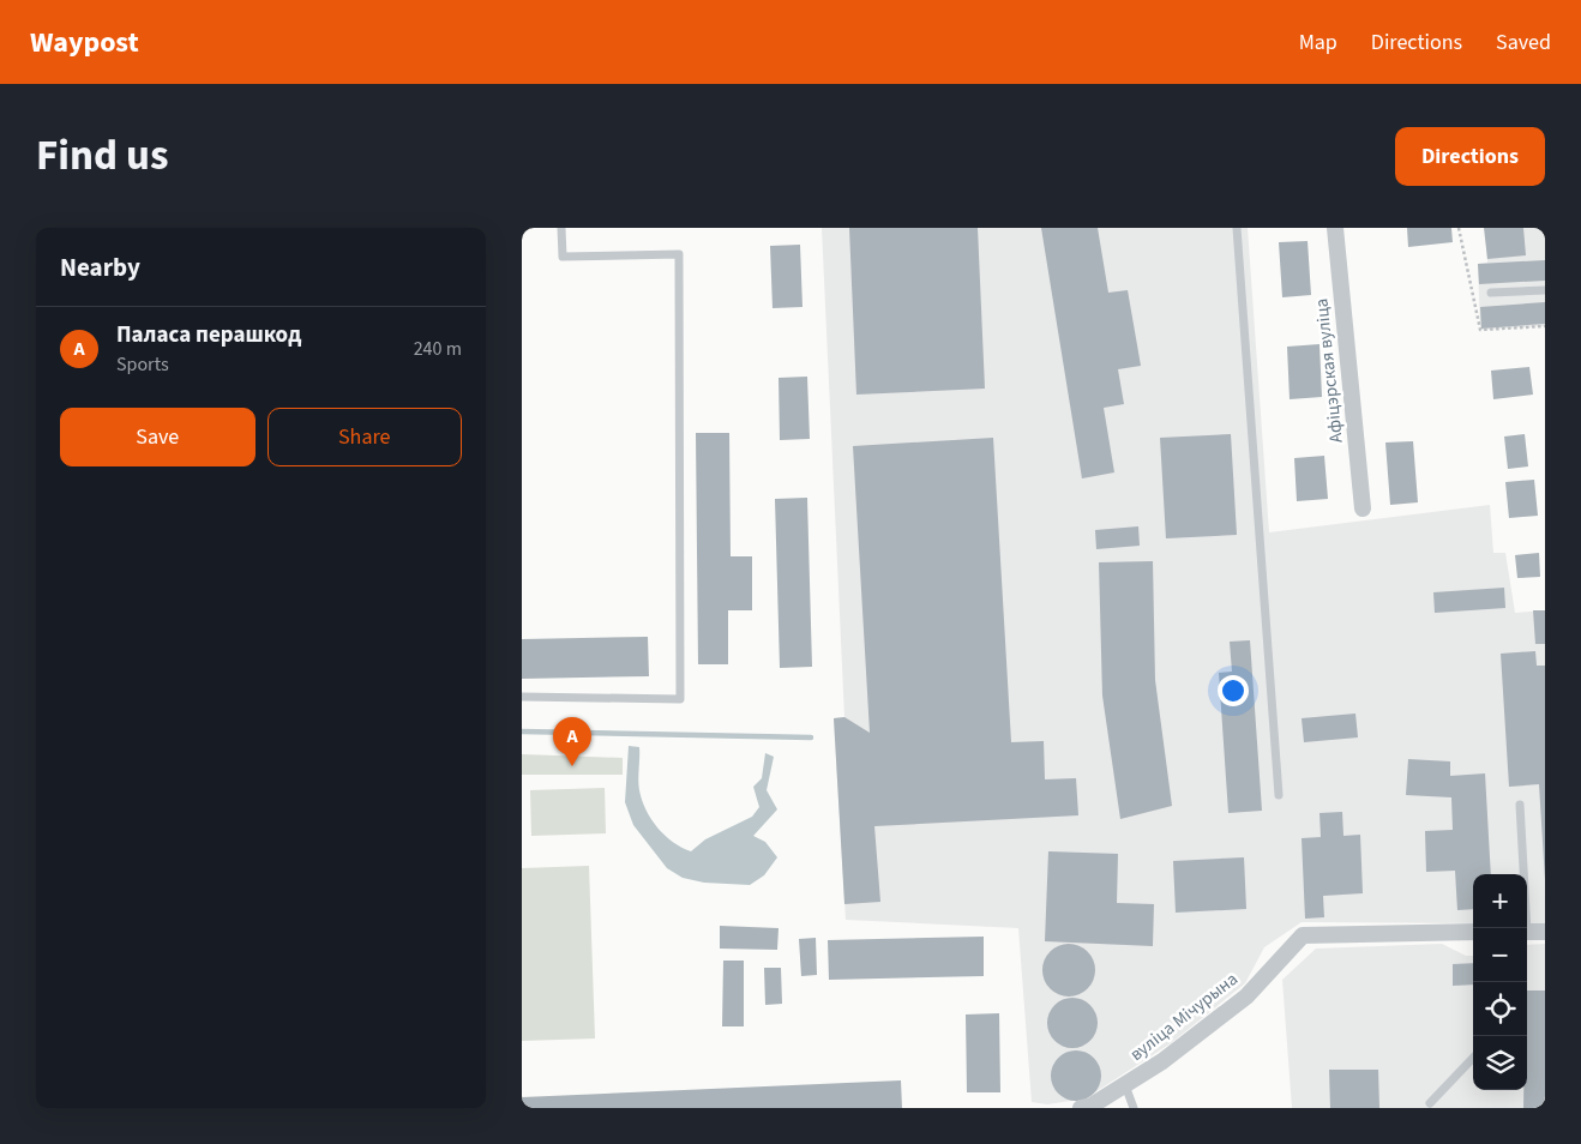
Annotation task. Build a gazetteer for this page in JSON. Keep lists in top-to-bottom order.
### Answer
{
  "streets": {
    "street": ["Афіцэрская вуліца", "вуліца Мічурына"]
  },
  "page": {
    "header": "Waypost",
    "nav": ["Map", "Directions", "Saved"],
    "title": "Find us",
    "buttons": [
      "Directions",
      ["Save", "Share"]
    ],
    "heading": "Nearby",
    "list": [
      {
        "mark": "A",
        "name": "Паласа перашкод",
        "note": "Sports",
        "value": "240 m"
      }
    ],
    "pins": "A",
    "map_buttons": ["+", "−"]
  }
}
